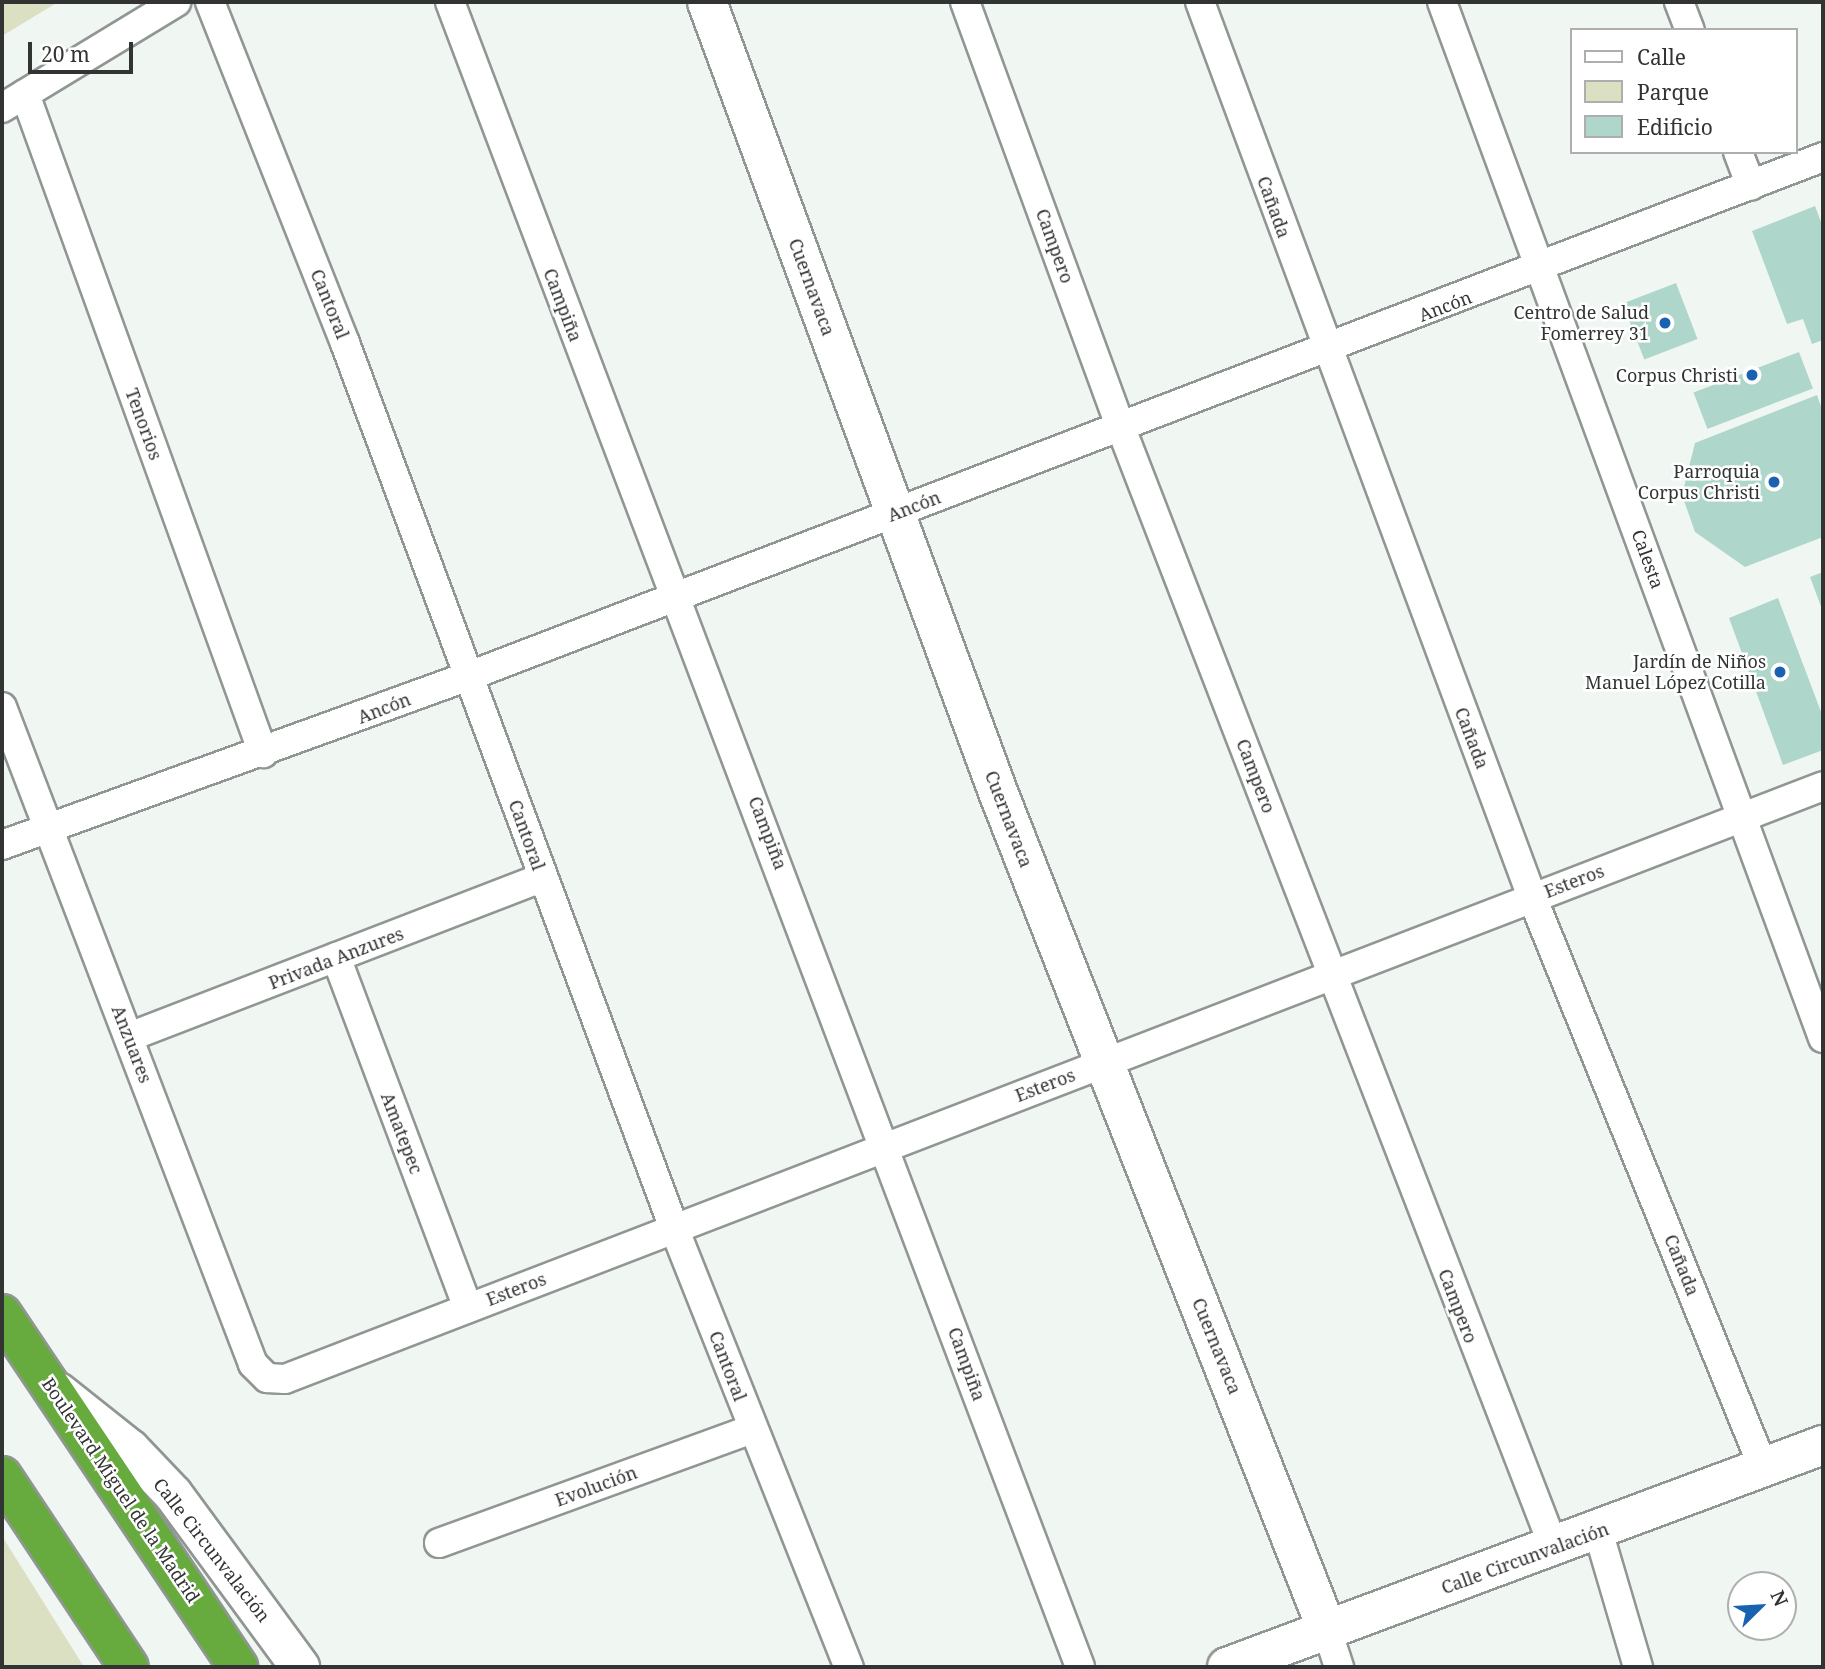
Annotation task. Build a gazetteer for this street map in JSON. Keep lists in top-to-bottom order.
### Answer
{
  "streets": {
    "highway": ["Boulevard Miguel de la Madrid"],
    "street": [
      "Cañada",
      "Campero",
      "Cuernavaca",
      "Cantoral",
      "Campiña",
      "Ancón",
      "Tenorios",
      "Calesta",
      "Esteros",
      "Privada Anzures",
      "Anzuares",
      "Amatepec",
      "Evolución",
      "Calle Circunvalación"
    ]
  },
  "crossings": [
    ["Cañada", "Ancón"],
    ["Cañada", "Esteros"],
    ["Cañada", "Calle Circunvalación"],
    ["Campero", "Ancón"],
    ["Campero", "Esteros"],
    ["Campero", "Calle Circunvalación"],
    ["Cuernavaca", "Ancón"],
    ["Cuernavaca", "Esteros"],
    ["Cuernavaca", "Calle Circunvalación"],
    ["Cantoral", "Ancón"],
    ["Cantoral", "Esteros"],
    ["Cantoral", "Privada Anzures"],
    ["Cantoral", "Evolución"],
    ["Campiña", "Ancón"],
    ["Campiña", "Esteros"],
    ["Ancón", "Tenorios"],
    ["Ancón", "Calesta"],
    ["Ancón", "Anzuares"],
    ["Calesta", "Esteros"],
    ["Esteros", "Anzuares"],
    ["Esteros", "Amatepec"],
    ["Privada Anzures", "Anzuares"],
    ["Privada Anzures", "Amatepec"],
    ["Boulevard Miguel de la Madrid", "Calle Circunvalación"]
  ],
  "places": [
    "Centro de Salud Fomerrey 31",
    "Corpus Christi",
    "Parroquia Corpus Christi",
    "Jardín de Niños Manuel López Cotilla"
  ],
  "legend": ["Calle", "Parque", "Edificio"],
  "scale_bar": "20 m",
  "north": "top right"
}
